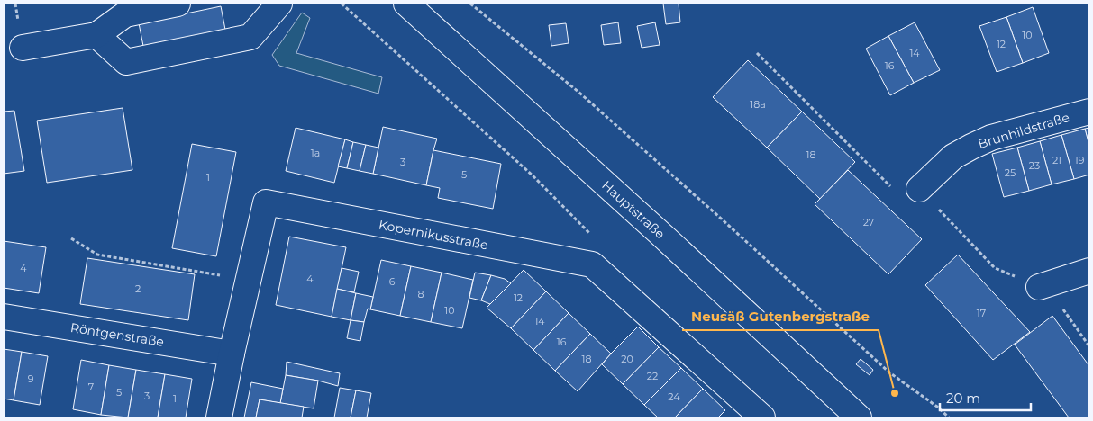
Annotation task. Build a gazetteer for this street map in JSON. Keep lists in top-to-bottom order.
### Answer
{
  "streets": {
    "street": [
      "Brunhildstraße",
      "Hauptstraße",
      "Kopernikusstraße",
      "Röntgenstraße"
    ]
  },
  "crossings": [
    ["Kopernikusstraße", "Röntgenstraße"]
  ],
  "places": ["Neusäß Gutenbergstraße"],
  "house_numbers": [
    "10",
    "12",
    "14",
    "16",
    "18a",
    "1a",
    "18",
    "21",
    "19",
    "3",
    "23",
    "25",
    "5",
    "1",
    "27",
    "4",
    "4",
    "6",
    "2",
    "8",
    "12",
    "10",
    "17",
    "14",
    "16",
    "18",
    "20",
    "22",
    "9",
    "7",
    "5",
    "3",
    "24",
    "1"
  ],
  "scale_bar": "20 m"
}
